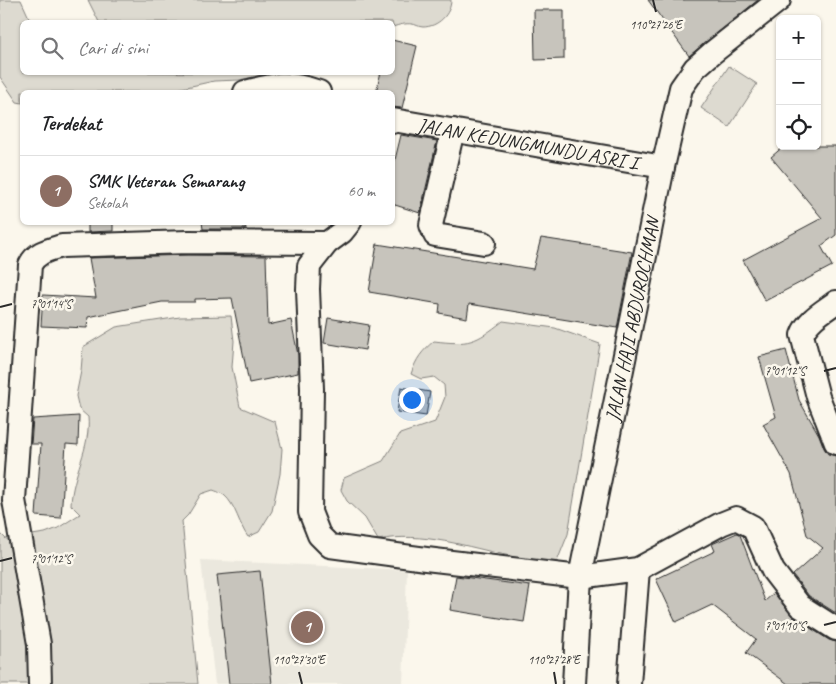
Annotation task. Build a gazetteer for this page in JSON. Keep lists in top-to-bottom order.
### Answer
{
  "streets": {
    "street": ["JALAN KEDUNGMUNDU ASRI I", "JALAN HAJI ABDUROCHMAN"]
  },
  "crossings": [
    ["JALAN KEDUNGMUNDU ASRI I", "JALAN HAJI ABDUROCHMAN"]
  ],
  "page": {
    "map_buttons": ["+", "−"],
    "search": "Cari di sini",
    "heading": "Terdekat",
    "list": [
      {
        "mark": "1",
        "name": "SMK Veteran Semarang",
        "note": "Sekolah",
        "value": "60 m"
      }
    ],
    "pins": "1"
  },
  "coordinates": [
    "110°27'26\"E",
    "7°01'14\"S",
    "7°01'12\"S",
    "7°01'10\"S",
    "110°27'30\"E",
    "110°27'28\"E"
  ]
}
